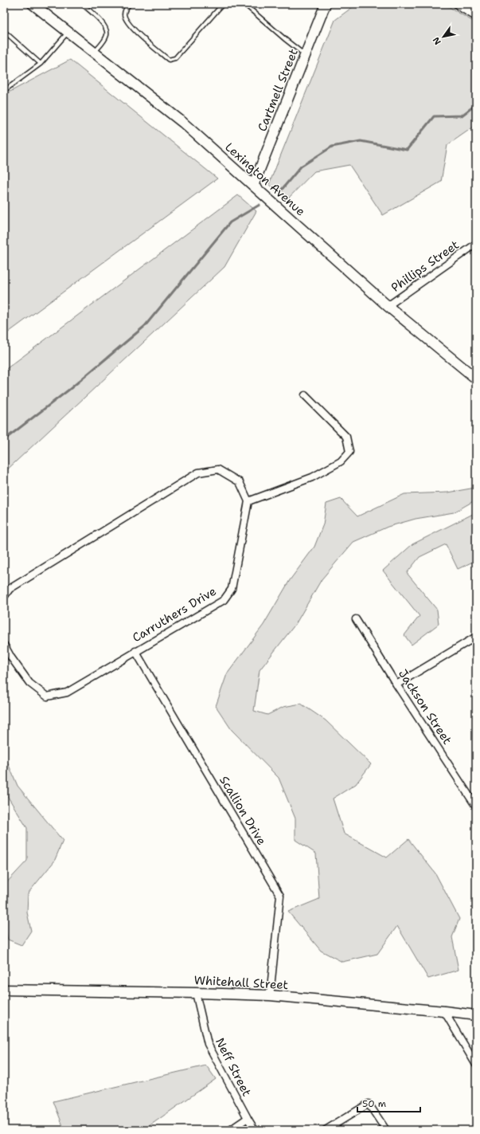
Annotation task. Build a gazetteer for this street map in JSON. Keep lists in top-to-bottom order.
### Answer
{
  "streets": {
    "street": [
      "Cartmell Street",
      "Lexington Avenue",
      "Phillips Street",
      "Carruthers Drive",
      "Jackson Street",
      "Scallion Drive",
      "Whitehall Street",
      "Neff Street"
    ]
  },
  "crossings": [
    ["Cartmell Street", "Lexington Avenue"],
    ["Lexington Avenue", "Phillips Street"],
    ["Carruthers Drive", "Scallion Drive"],
    ["Scallion Drive", "Whitehall Street"],
    ["Whitehall Street", "Neff Street"]
  ],
  "scale_bar": "50 m",
  "north": "bottom left"
}
